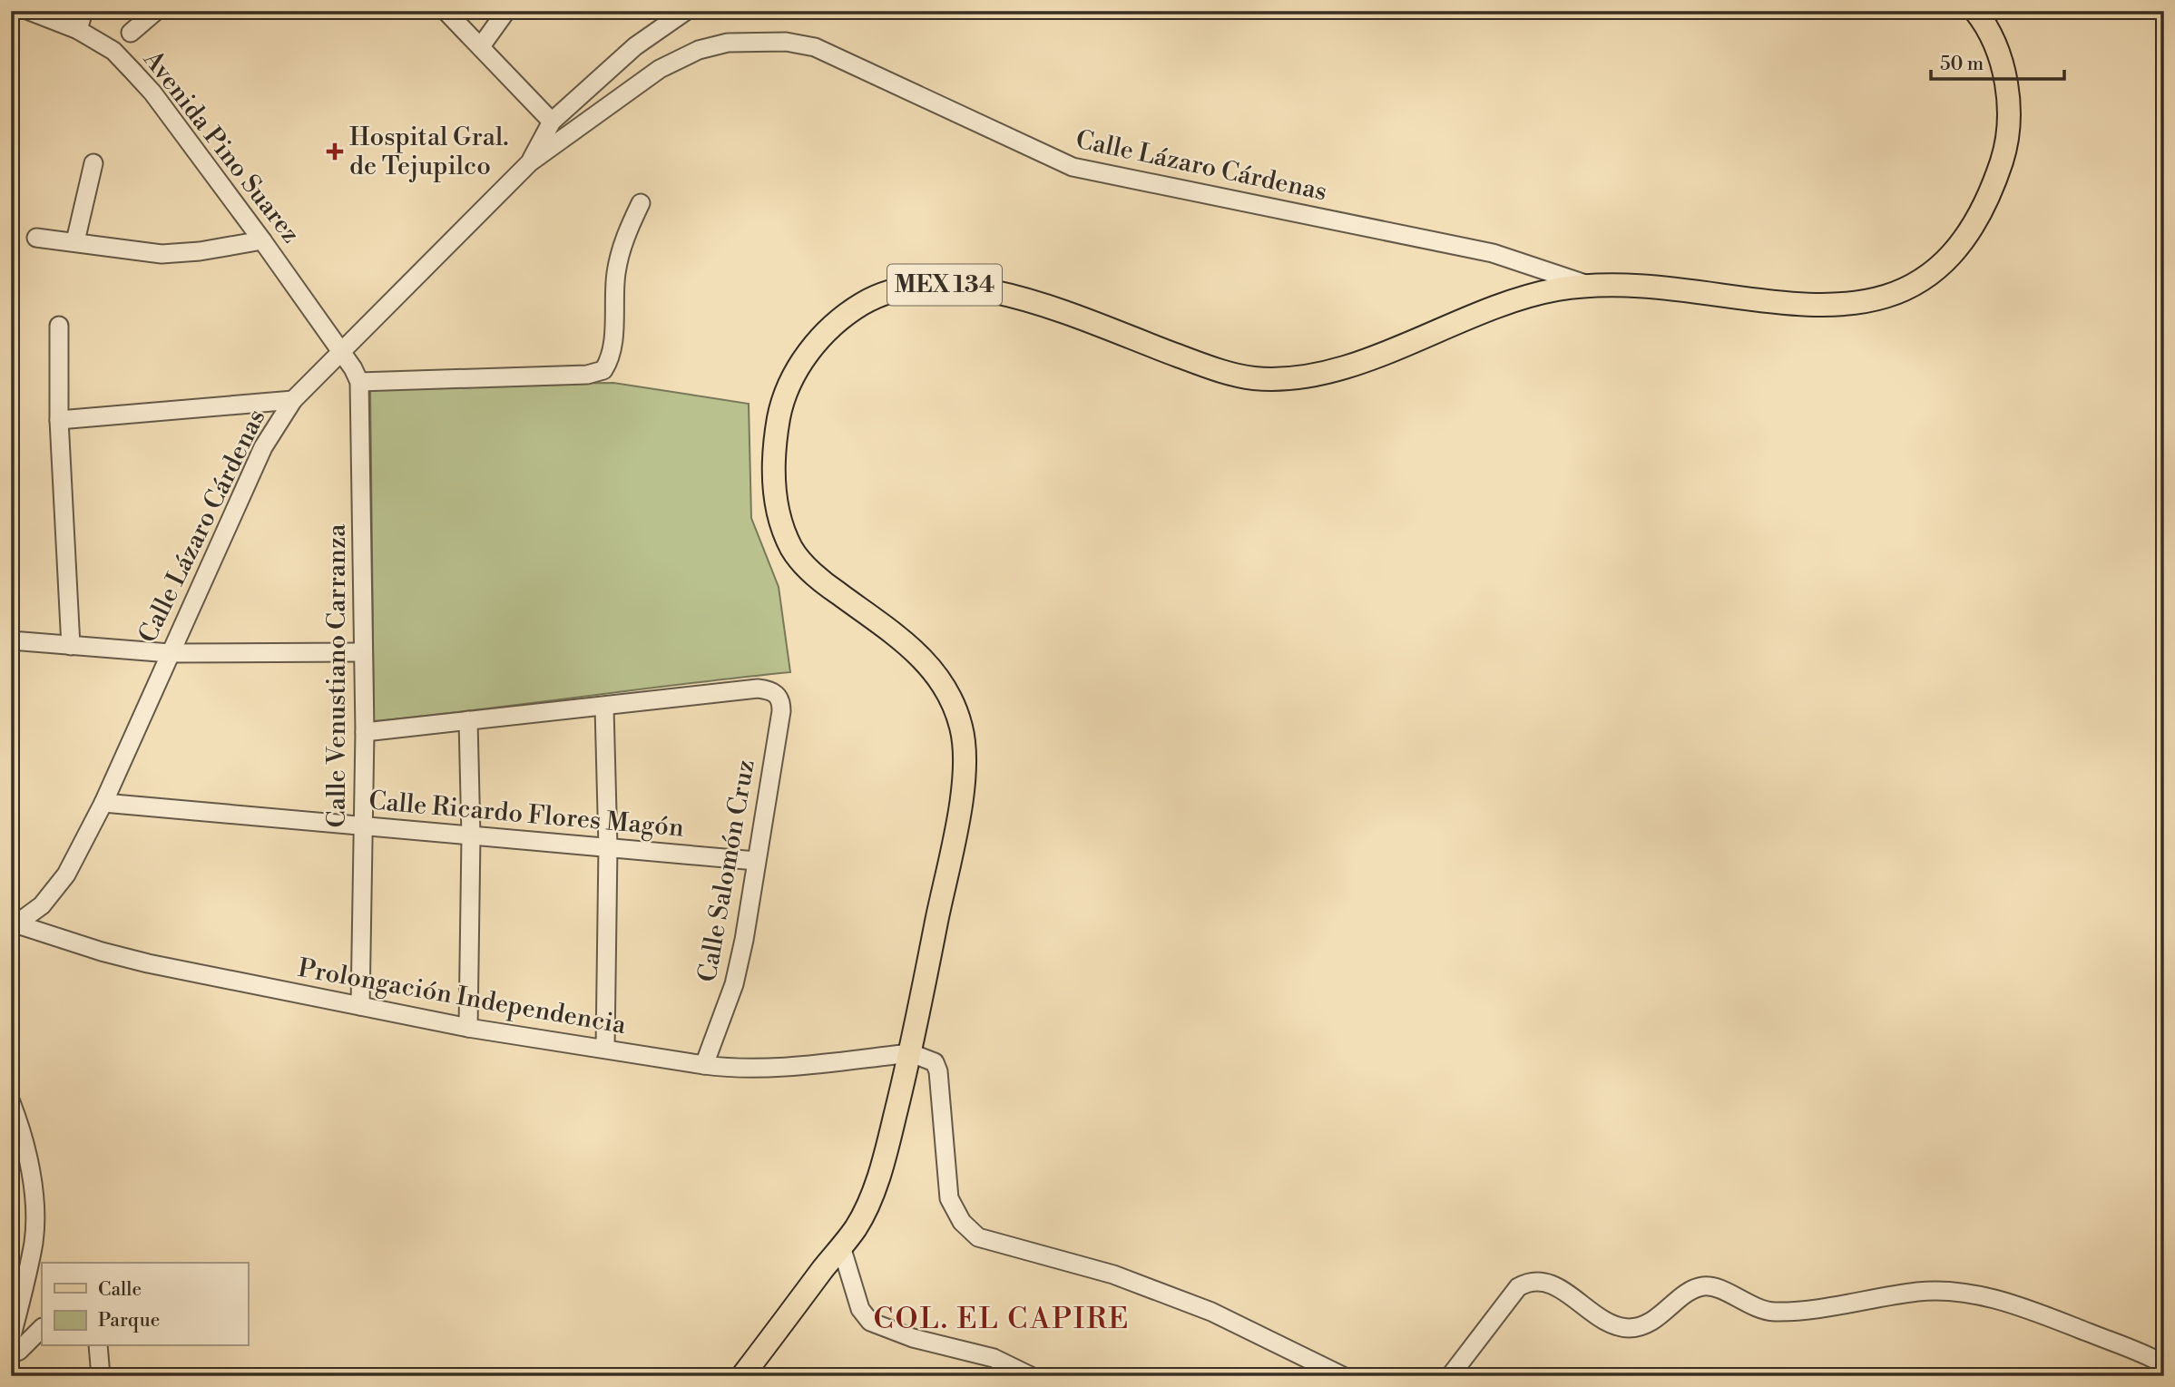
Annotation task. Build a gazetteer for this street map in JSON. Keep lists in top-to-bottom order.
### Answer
{
  "streets": {
    "main road": ["MEX 134"],
    "street": [
      "Avenida Pino Suarez",
      "Calle Lázaro Cárdenas",
      "Calle Venustiano Carranza",
      "Calle Ricardo Flores Magón",
      "Calle Salomón Cruz",
      "Prolongación Independencia"
    ]
  },
  "crossings": [
    ["Avenida Pino Suarez", "Calle Lázaro Cárdenas"],
    ["Avenida Pino Suarez", "Calle Venustiano Carranza"],
    ["Calle Lázaro Cárdenas", "MEX 134"],
    ["Calle Lázaro Cárdenas", "Calle Venustiano Carranza"],
    ["Calle Lázaro Cárdenas", "Calle Ricardo Flores Magón"],
    ["Calle Lázaro Cárdenas", "Prolongación Independencia"],
    ["MEX 134", "Prolongación Independencia"],
    ["Calle Venustiano Carranza", "Calle Ricardo Flores Magón"],
    ["Calle Venustiano Carranza", "Prolongación Independencia"],
    ["Calle Ricardo Flores Magón", "Calle Salomón Cruz"],
    ["Calle Salomón Cruz", "Prolongación Independencia"]
  ],
  "districts": ["COL. EL CAPIRE"],
  "places": {
    "health": ["Hospital Gral. de Tejupilco"]
  },
  "legend": ["Calle", "Parque"],
  "scale_bar": "50 m"
}
